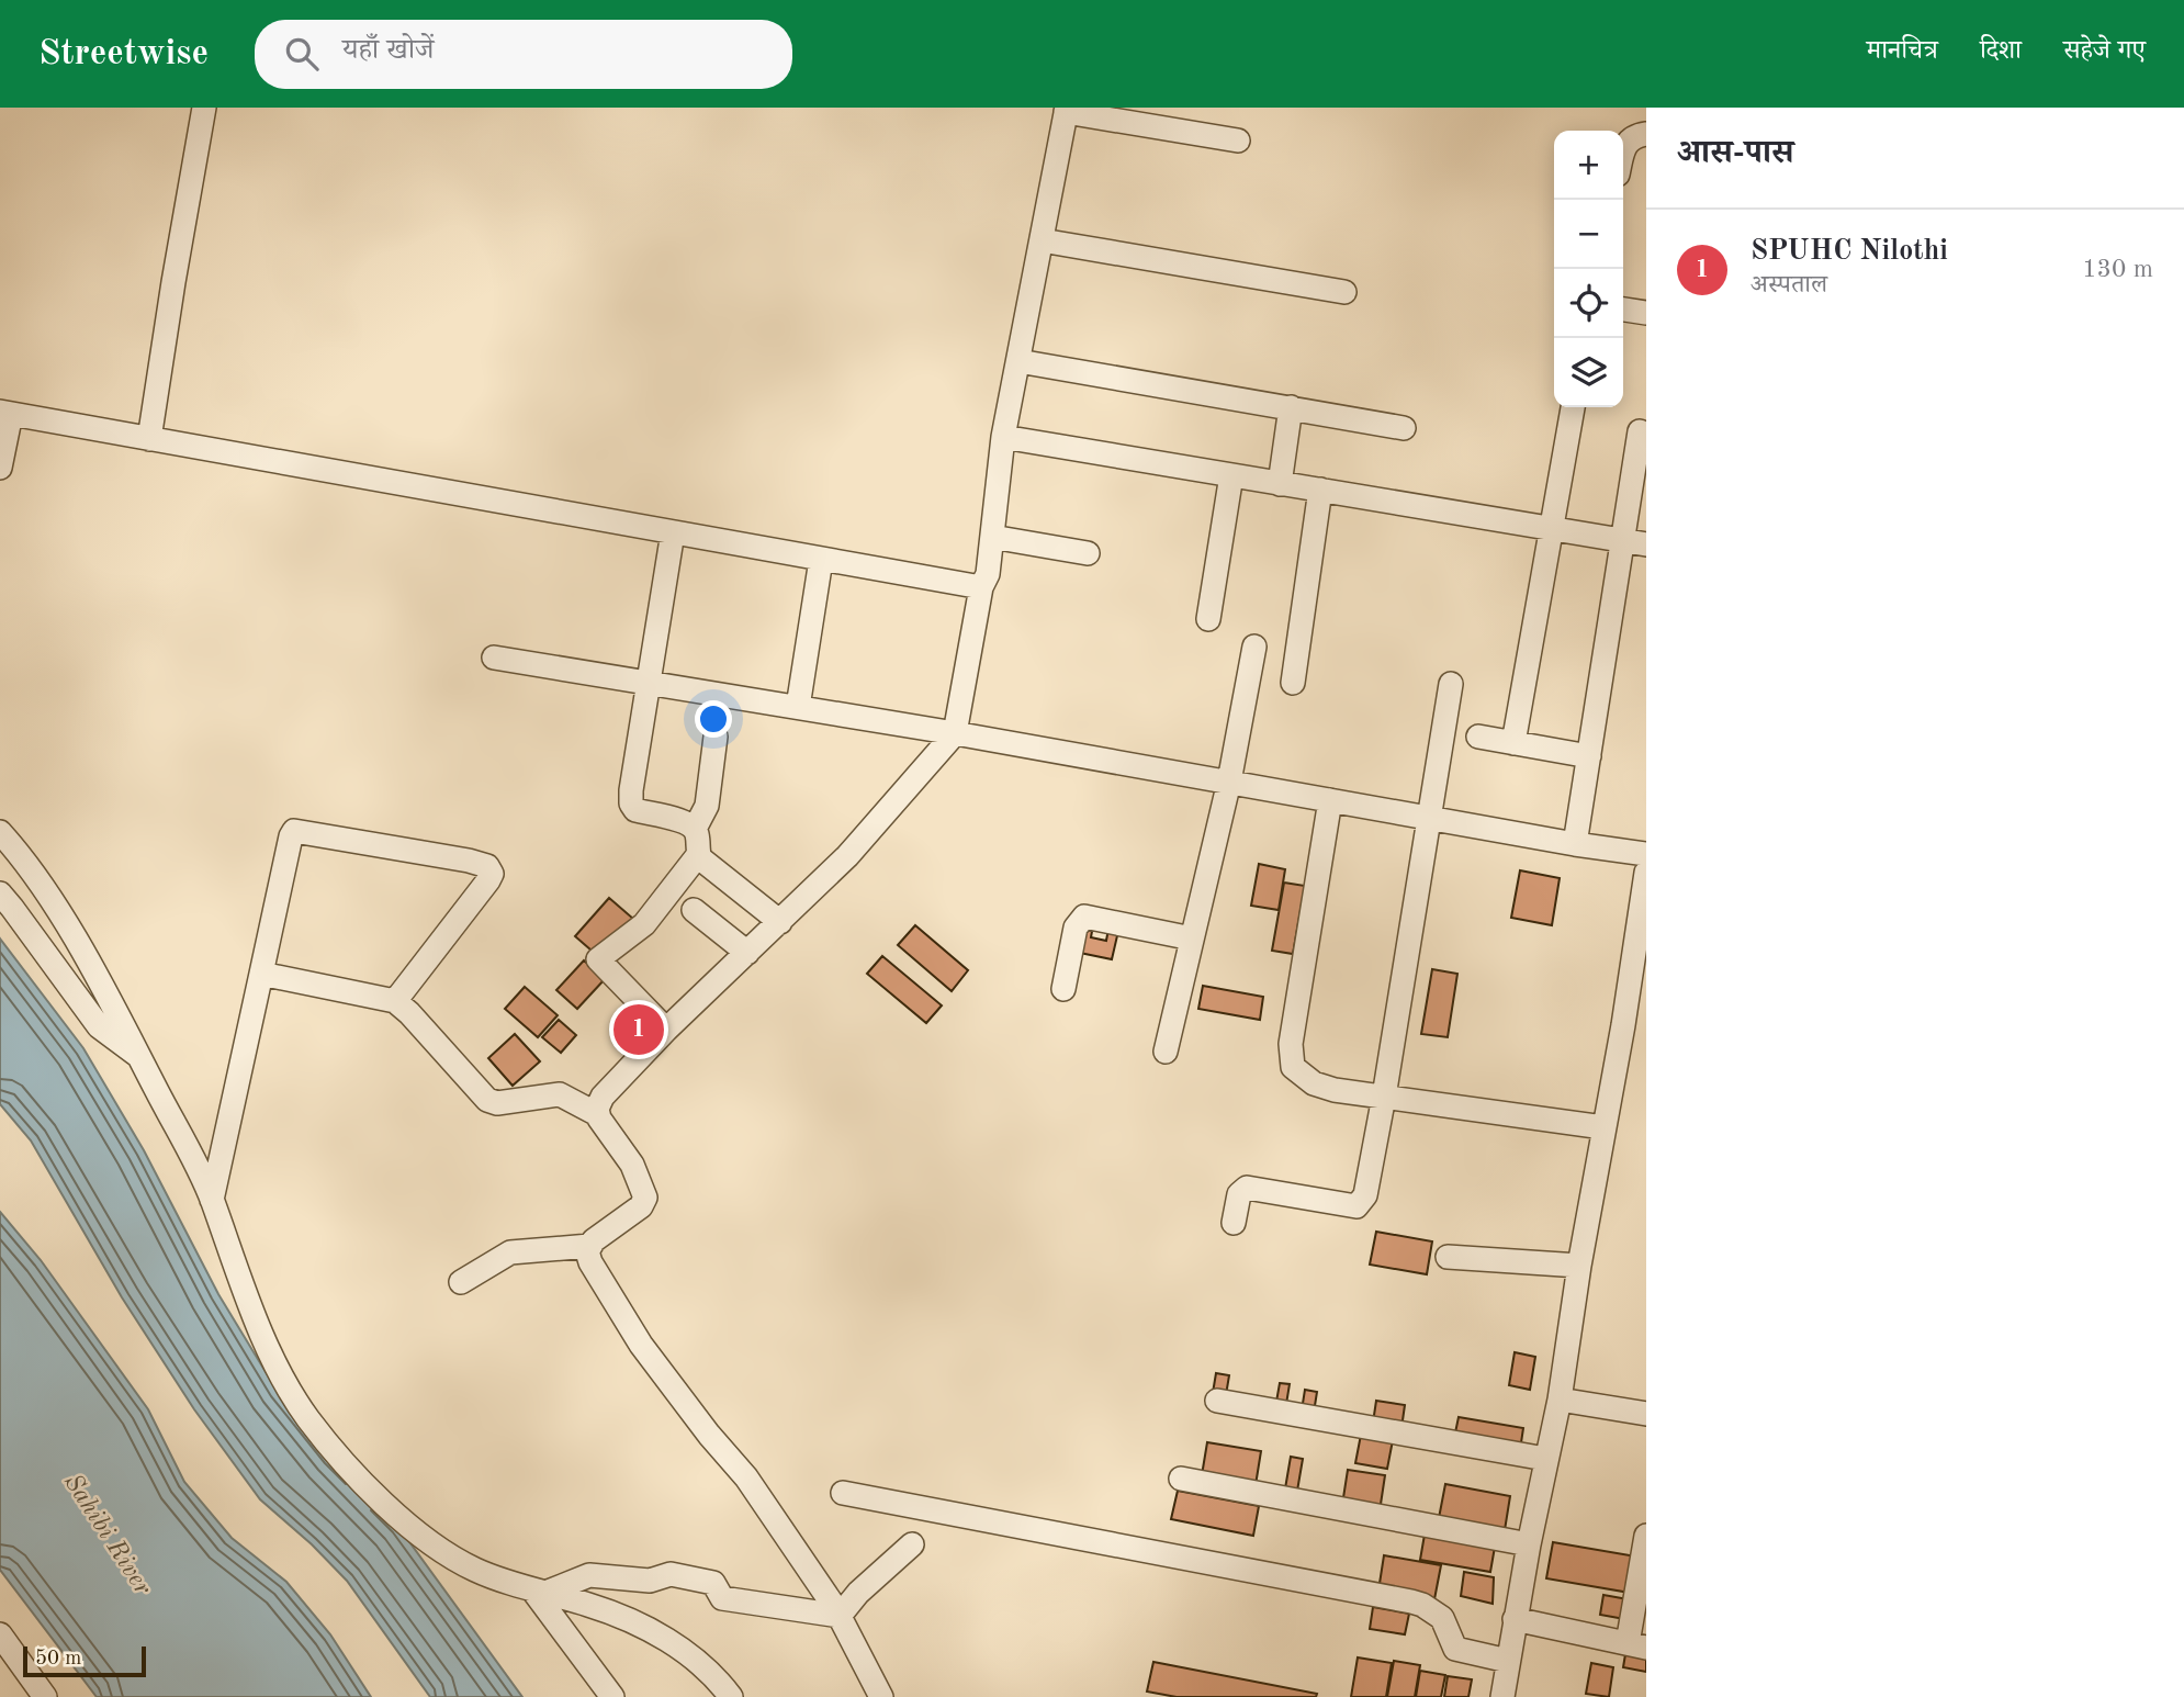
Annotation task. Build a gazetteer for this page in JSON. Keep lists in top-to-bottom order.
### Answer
{
  "water": ["Sahibi River"],
  "scale_bar": "50 m",
  "page": {
    "header": "Streetwise",
    "search": "यहाँ खोजें",
    "nav": ["मानचित्र", "दिशा", "सहेजे गए"],
    "heading": "आस-पास",
    "map_buttons": ["+", "−"],
    "list": [
      {
        "mark": "1",
        "name": "SPUHC Nilothi",
        "note": "अस्पताल",
        "value": "130 m"
      }
    ],
    "pins": "1",
    "scale": "50 m"
  }
}
